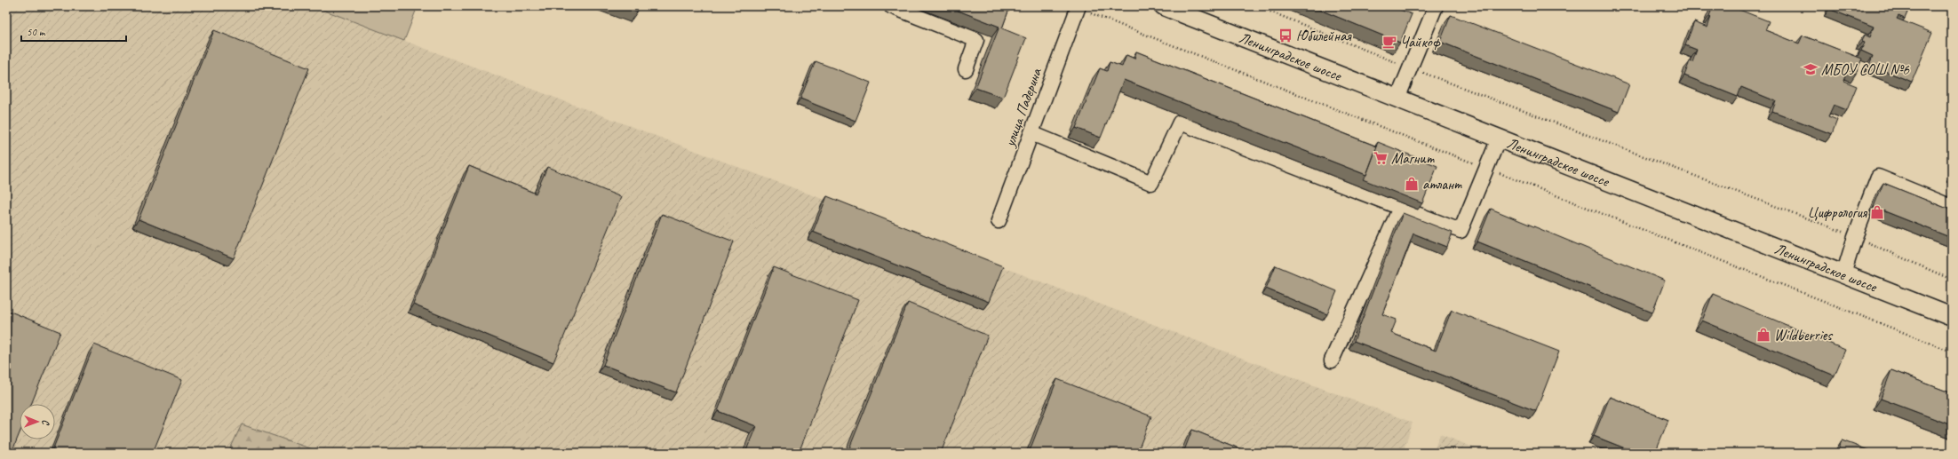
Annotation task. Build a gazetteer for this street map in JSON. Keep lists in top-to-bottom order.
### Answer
{
  "streets": {
    "main road": ["Ленинградское шоссе"],
    "street": ["улица Падерина"]
  },
  "places": {
    "bus stop": ["Юбилейная"],
    "cafe": ["Чайкоф"],
    "school or university": ["МБОУ СОШ №6"],
    "supermarket": ["Магнит"],
    "shop": ["атлант", "Цифрология", "Wildberries"]
  },
  "scale_bar": "50 m",
  "north": "right"
}
